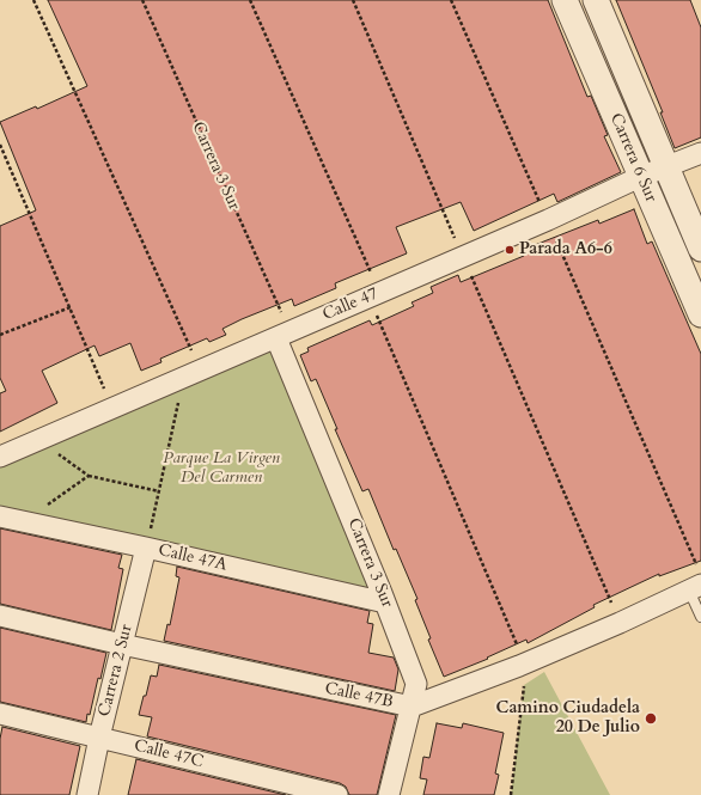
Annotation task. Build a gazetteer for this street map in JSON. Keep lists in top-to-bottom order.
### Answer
{
  "streets": {
    "street": [
      "Carrera 6 Sur",
      "Carrera 3 Sur",
      "Calle 47",
      "Calle 47A",
      "Carrera 2 Sur",
      "Calle 47B",
      "Calle 47C"
    ]
  },
  "crossings": [
    ["Carrera 6 Sur", "Calle 47"],
    ["Carrera 3 Sur", "Calle 47"],
    ["Carrera 3 Sur", "Calle 47A"],
    ["Carrera 3 Sur", "Calle 47B"],
    ["Calle 47A", "Carrera 2 Sur"],
    ["Carrera 2 Sur", "Calle 47B"],
    ["Carrera 2 Sur", "Calle 47C"]
  ],
  "parks": ["Parque La Virgen Del Carmen"],
  "places": ["Parada A6-6", "Camino Ciudadela 20 De Julio"]
}
